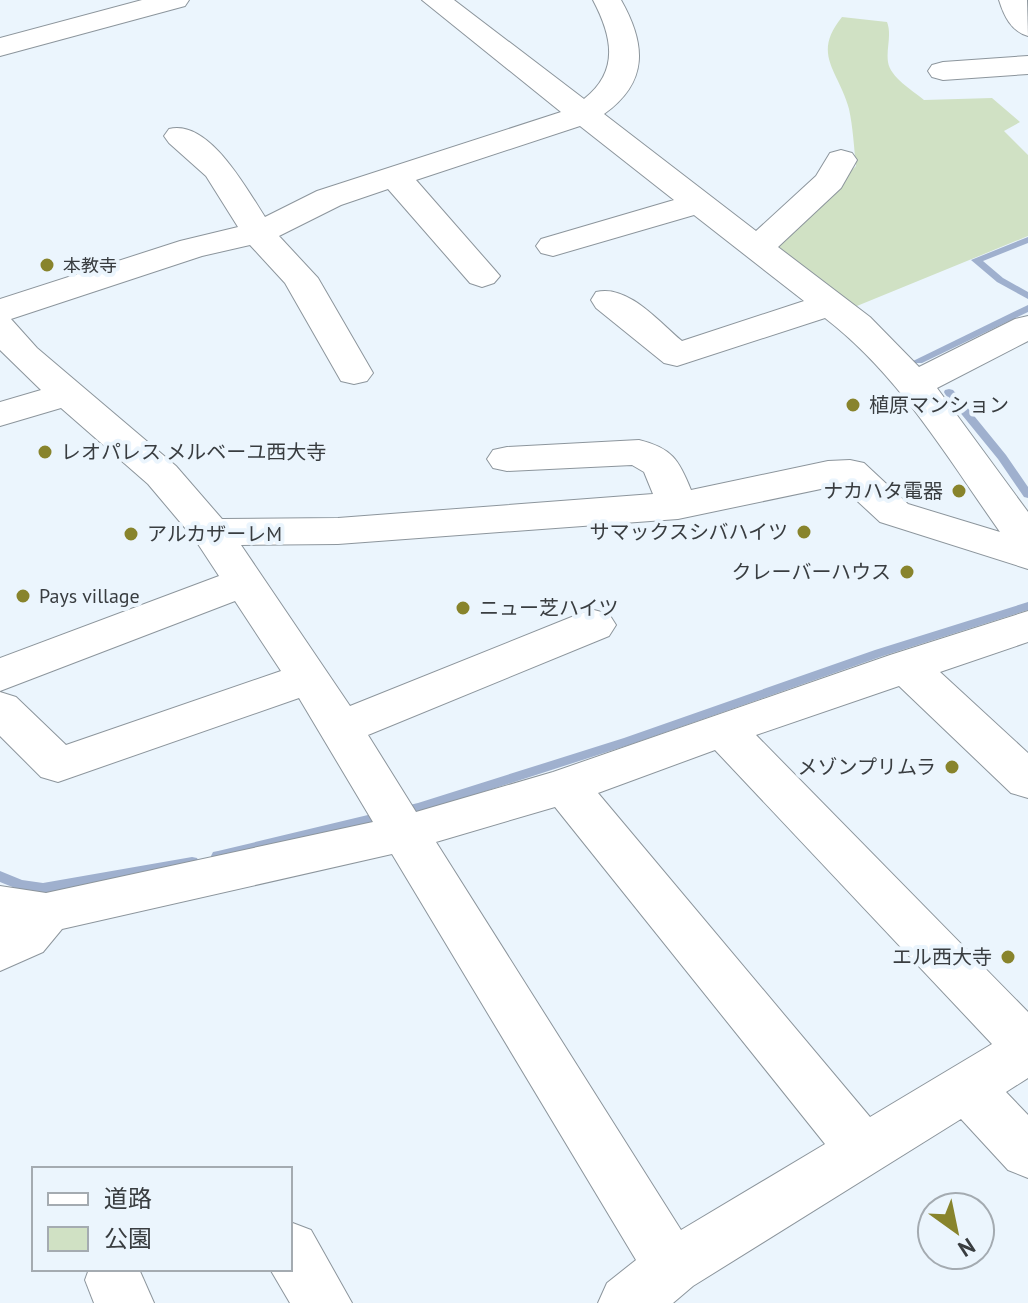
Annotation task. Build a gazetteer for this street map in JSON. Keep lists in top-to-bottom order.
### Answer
{
  "places": [
    "本教寺",
    "植原マンション",
    "レオパレス メルベーユ西大寺",
    "ナカハタ電器",
    "サマックスシバハイツ",
    "アルカザーレM",
    "クレーバーハウス",
    "Pays village",
    "ニュー芝ハイツ",
    "メゾンプリムラ",
    "エル西大寺"
  ],
  "legend": ["道路", "公園"],
  "north": "bottom right"
}
